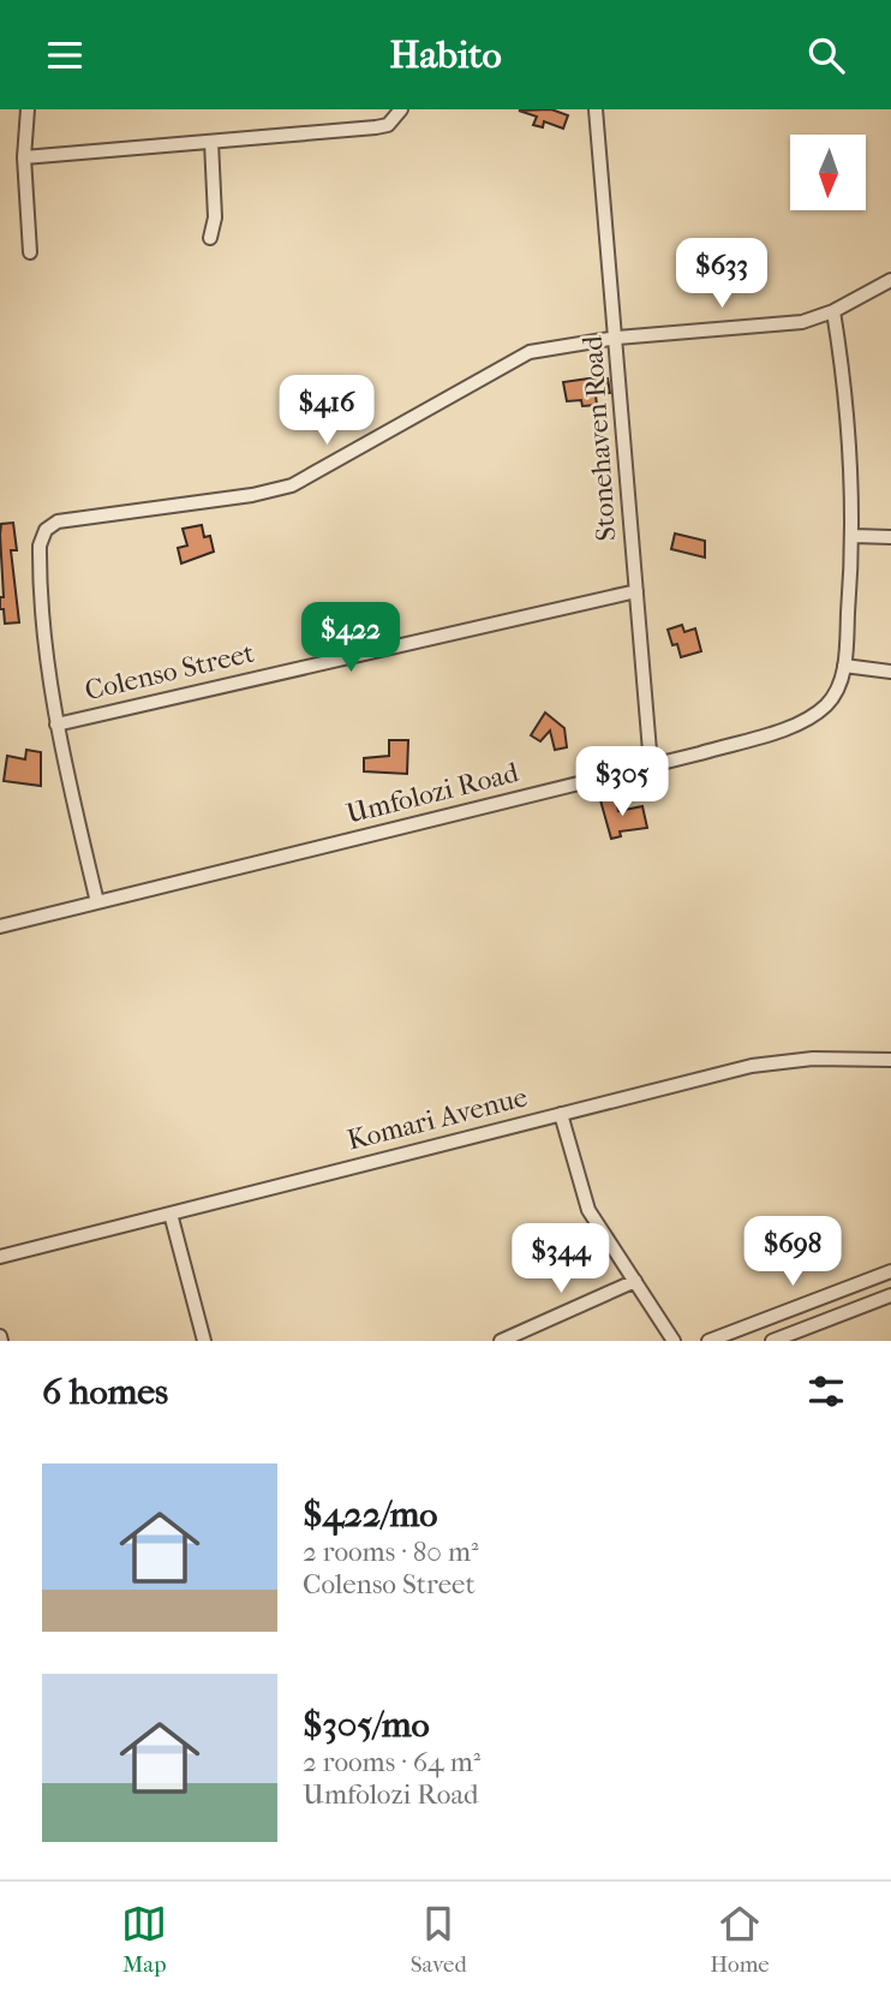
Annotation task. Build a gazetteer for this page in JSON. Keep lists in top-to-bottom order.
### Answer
{
  "streets": {
    "street": [
      "Stonehaven Road",
      "Colenso Street",
      "Umfolozi Road",
      "Komari Avenue"
    ]
  },
  "crossings": [
    ["Stonehaven Road", "Colenso Street"],
    ["Stonehaven Road", "Umfolozi Road"]
  ],
  "north": "bottom",
  "page": {
    "header": "Habito",
    "price": [
      "$633",
      "$416",
      "$422",
      "$305",
      "$698",
      "$344"
    ],
    "heading": "6 homes",
    "list": [
      {
        "name": "$422/mo",
        "note": "2 rooms · 80 m² · Colenso Street"
      },
      {
        "name": "$305/mo",
        "note": "2 rooms · 64 m² · Umfolozi Road"
      }
    ],
    "tabs": ["Map", "Saved", "Home"]
  }
}
